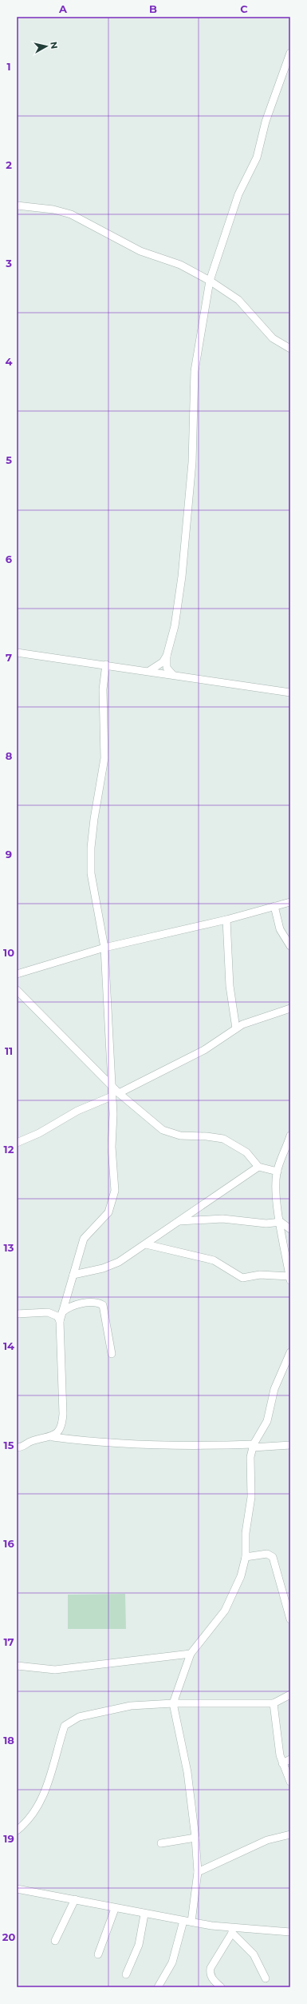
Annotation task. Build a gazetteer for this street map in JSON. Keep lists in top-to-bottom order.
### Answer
{
  "north": "right",
  "grid": {
    "columns": ["A", "B", "C"],
    "rows": [
      "1",
      "2",
      "3",
      "4",
      "5",
      "6",
      "7",
      "8",
      "9",
      "10",
      "11",
      "12",
      "13",
      "14",
      "15",
      "16",
      "17",
      "18",
      "19",
      "20"
    ]
  }
}
